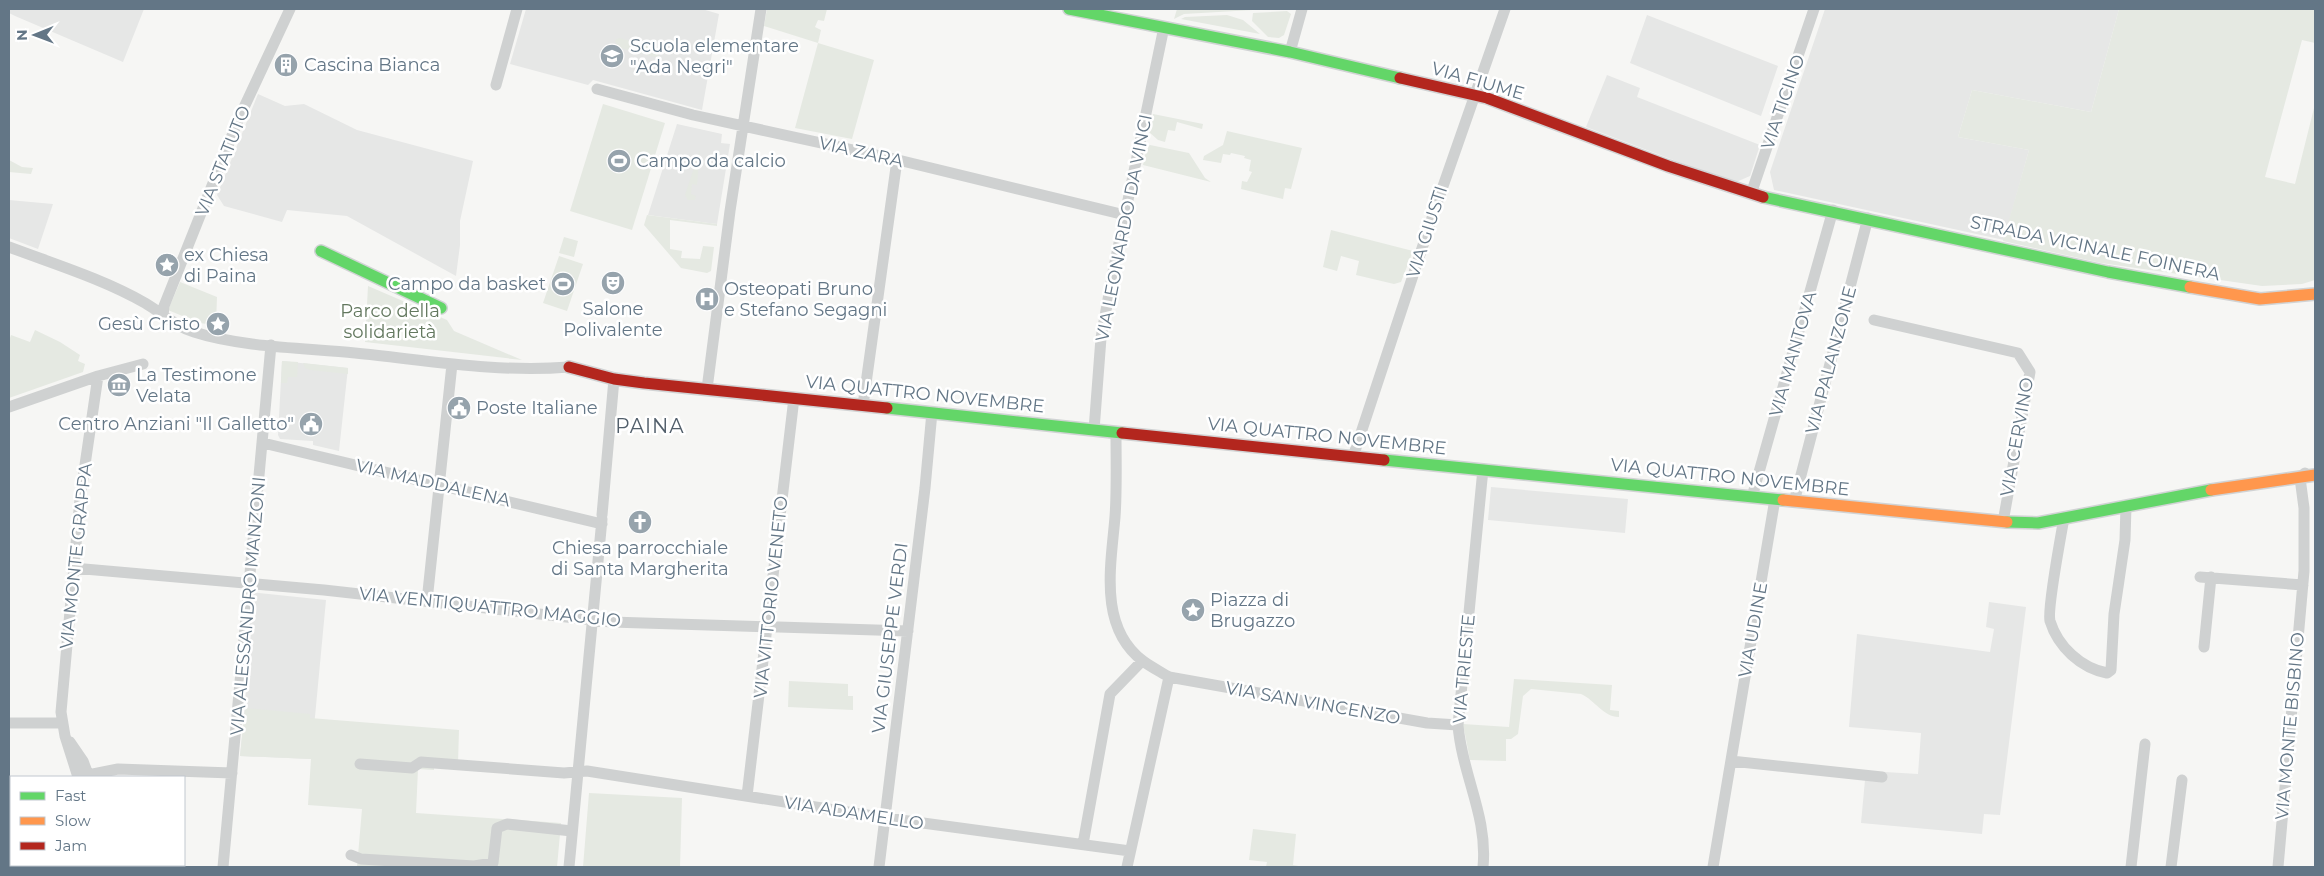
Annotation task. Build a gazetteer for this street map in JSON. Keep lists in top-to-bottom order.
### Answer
{
  "streets": {
    "main road": ["VIA FIUME", "STRADA VICINALE FOINERA", "VIA QUATTRO NOVEMBRE"],
    "street": [
      "VIA TICINO",
      "VIA ZARA",
      "VIA STATUTO",
      "VIA LEONARDO DA VINCI",
      "VIA GIUSTI",
      "VIA MANTOVA",
      "VIA PALANZONE",
      "VIA CERVINO",
      "VIA MADDALENA",
      "VIA MONTE GRAPPA",
      "VIA VITTORIO VENETO",
      "VIA ALESSANDRO MANZONI",
      "VIA VENTIQUATTRO MAGGIO",
      "VIA UDINE",
      "VIA GIUSEPPE VERDI",
      "VIA TRIESTE",
      "VIA SAN VINCENZO",
      "VIA MONTE BISBINO",
      "VIA ADAMELLO"
    ]
  },
  "crossings": [
    ["VIA FIUME", "VIA TICINO"],
    ["VIA FIUME", "VIA LEONARDO DA VINCI"],
    ["VIA FIUME", "VIA GIUSTI"],
    ["VIA FIUME", "STRADA VICINALE FOINERA"],
    ["VIA FIUME", "VIA MANTOVA"],
    ["VIA FIUME", "VIA PALANZONE"],
    ["VIA ZARA", "VIA LEONARDO DA VINCI"],
    ["VIA LEONARDO DA VINCI", "VIA QUATTRO NOVEMBRE"],
    ["VIA GIUSTI", "VIA QUATTRO NOVEMBRE"],
    ["STRADA VICINALE FOINERA", "VIA PALANZONE"],
    ["VIA MANTOVA", "VIA QUATTRO NOVEMBRE"],
    ["VIA PALANZONE", "VIA QUATTRO NOVEMBRE"],
    ["VIA QUATTRO NOVEMBRE", "VIA CERVINO"],
    ["VIA QUATTRO NOVEMBRE", "VIA VITTORIO VENETO"],
    ["VIA QUATTRO NOVEMBRE", "VIA UDINE"],
    ["VIA QUATTRO NOVEMBRE", "VIA GIUSEPPE VERDI"],
    ["VIA QUATTRO NOVEMBRE", "VIA TRIESTE"],
    ["VIA MADDALENA", "VIA ALESSANDRO MANZONI"],
    ["VIA MONTE GRAPPA", "VIA VENTIQUATTRO MAGGIO"],
    ["VIA VITTORIO VENETO", "VIA VENTIQUATTRO MAGGIO"],
    ["VIA VITTORIO VENETO", "VIA ADAMELLO"],
    ["VIA ALESSANDRO MANZONI", "VIA VENTIQUATTRO MAGGIO"],
    ["VIA VENTIQUATTRO MAGGIO", "VIA GIUSEPPE VERDI"],
    ["VIA GIUSEPPE VERDI", "VIA ADAMELLO"],
    ["VIA TRIESTE", "VIA SAN VINCENZO"]
  ],
  "districts": ["PAINA"],
  "parks": ["Parco della solidarietà"],
  "places": {
    "school or university": ["Scuola elementare \"Ada Negri\""],
    "building": ["Cascina Bianca"],
    "sports": ["Campo da calcio", "Campo da basket"],
    "place": ["ex Chiesa di Paina", "Gesù Cristo", "Piazza di Brugazzo"],
    "theatre": ["Salone Polivalente"],
    "hospital": ["Osteopati Bruno e Stefano Segagni"],
    "museum": ["La Testimone Velata"],
    "public building": ["Poste Italiane", "Centro Anziani \"Il Galletto\""],
    "church": ["Chiesa parrocchiale di Santa Margherita"]
  },
  "legend": ["Fast", "Slow", "Jam"],
  "north": "left"
}
